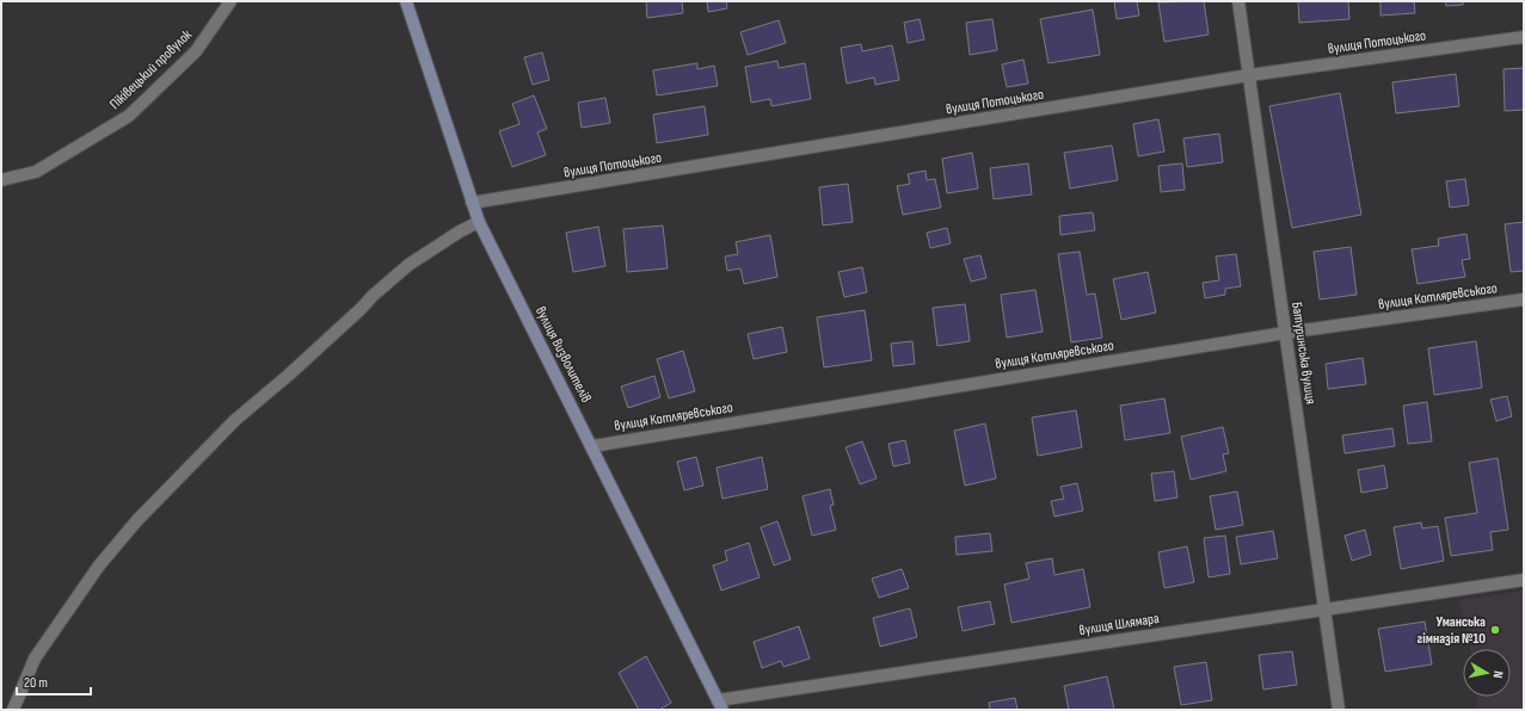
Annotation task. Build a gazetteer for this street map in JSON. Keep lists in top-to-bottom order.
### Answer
{
  "streets": {
    "main road": ["вулиця Визволителів"],
    "street": [
      "вулиця Потоцького",
      "Піківецький провулок",
      "вулиця Котляревського",
      "Батуринська вулиця",
      "вулиця Шлямара"
    ]
  },
  "crossings": [
    ["вулиця Потоцького", "Батуринська вулиця"],
    ["вулиця Потоцького", "вулиця Визволителів"],
    ["вулиця Котляревського", "Батуринська вулиця"],
    ["вулиця Котляревського", "вулиця Визволителів"],
    ["Батуринська вулиця", "вулиця Шлямара"],
    ["вулиця Визволителів", "вулиця Шлямара"]
  ],
  "places": ["Уманська гімназія №10"],
  "scale_bar": "20 m",
  "north": "right"
}
